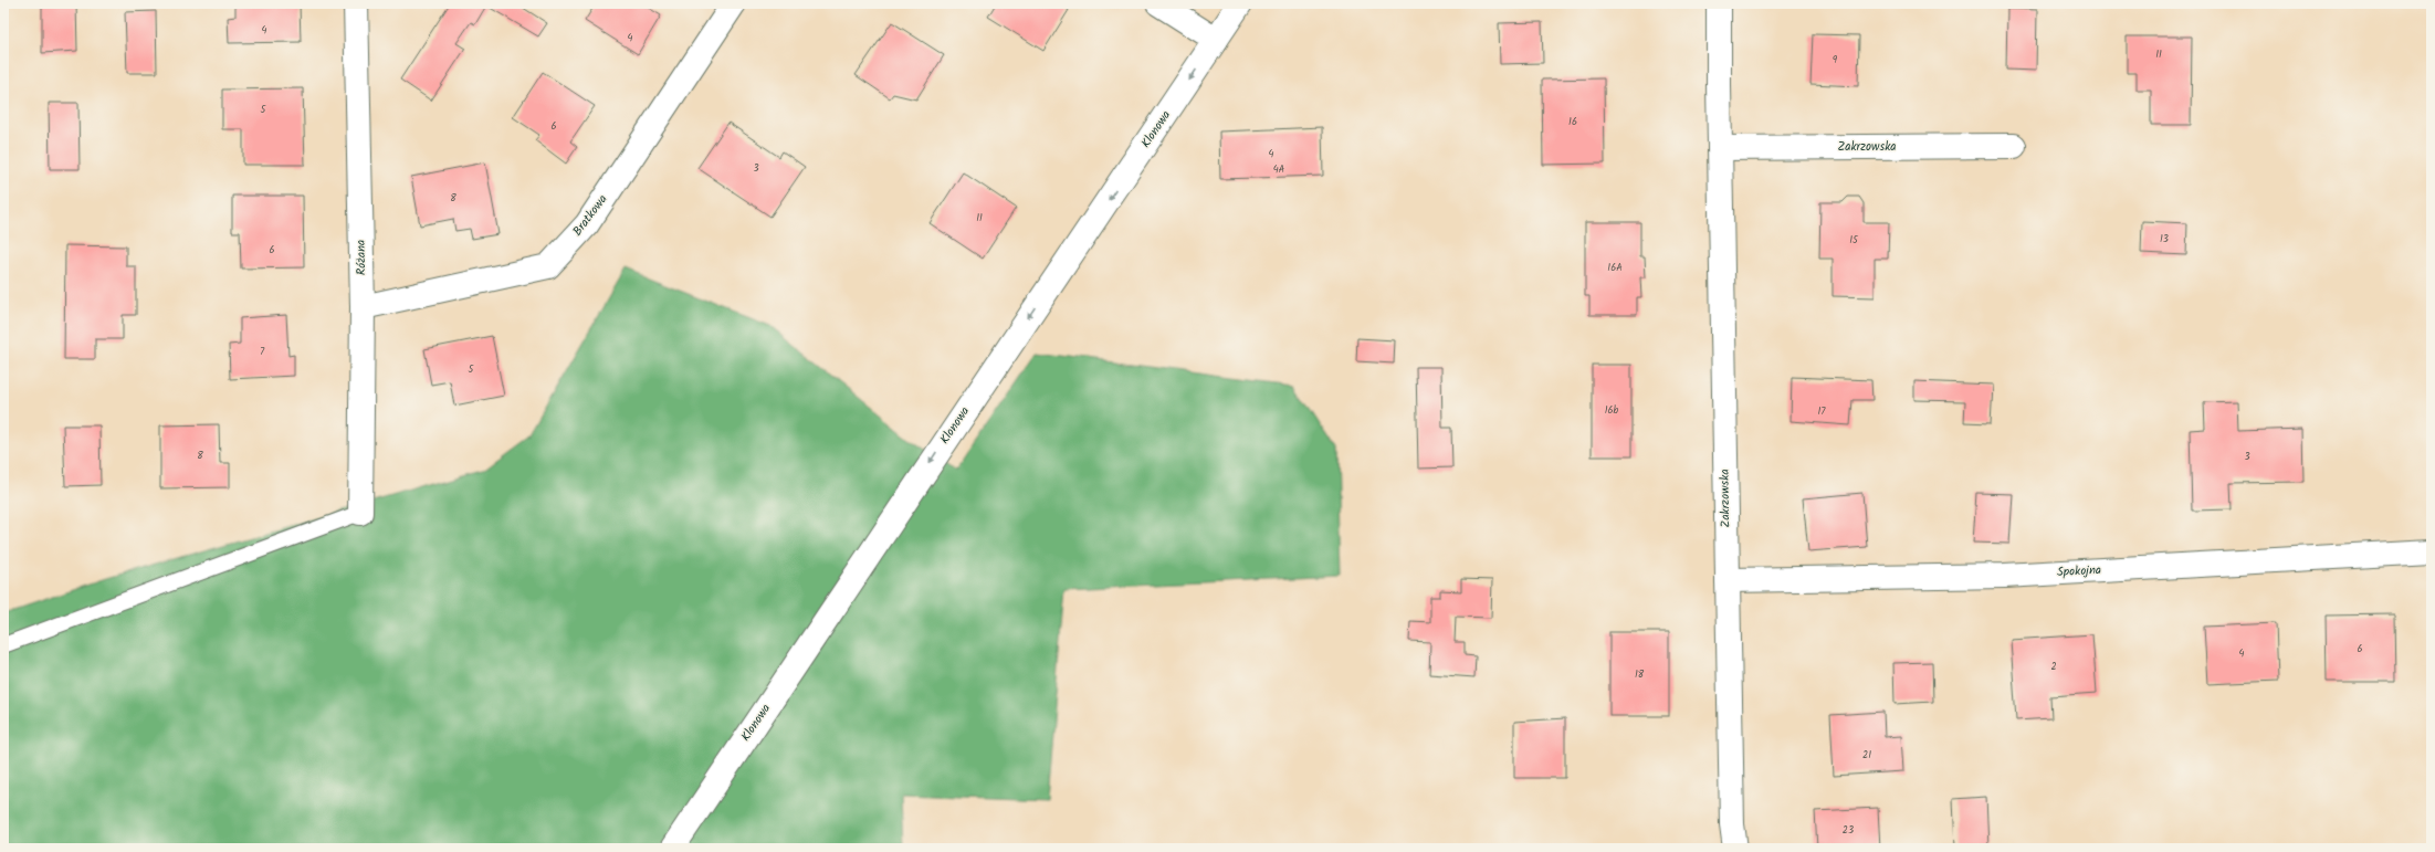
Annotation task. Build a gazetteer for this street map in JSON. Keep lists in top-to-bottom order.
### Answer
{
  "streets": {
    "street": [
      "Klonowa",
      "Zakrzowska",
      "Bratkowa",
      "Różana",
      "Spokojna"
    ]
  },
  "crossings": [
    ["Zakrzowska", "Spokojna"],
    ["Bratkowa", "Różana"]
  ],
  "one_way": ["Klonowa"],
  "house_numbers": [
    "4",
    "4",
    "11",
    "9",
    "5",
    "16",
    "6",
    "4",
    "3",
    "4A",
    "8",
    "11",
    "13",
    "15",
    "6",
    "16A",
    "7",
    "5",
    "16b",
    "17",
    "8",
    "3",
    "6",
    "4",
    "2",
    "18",
    "21",
    "23"
  ]
}
